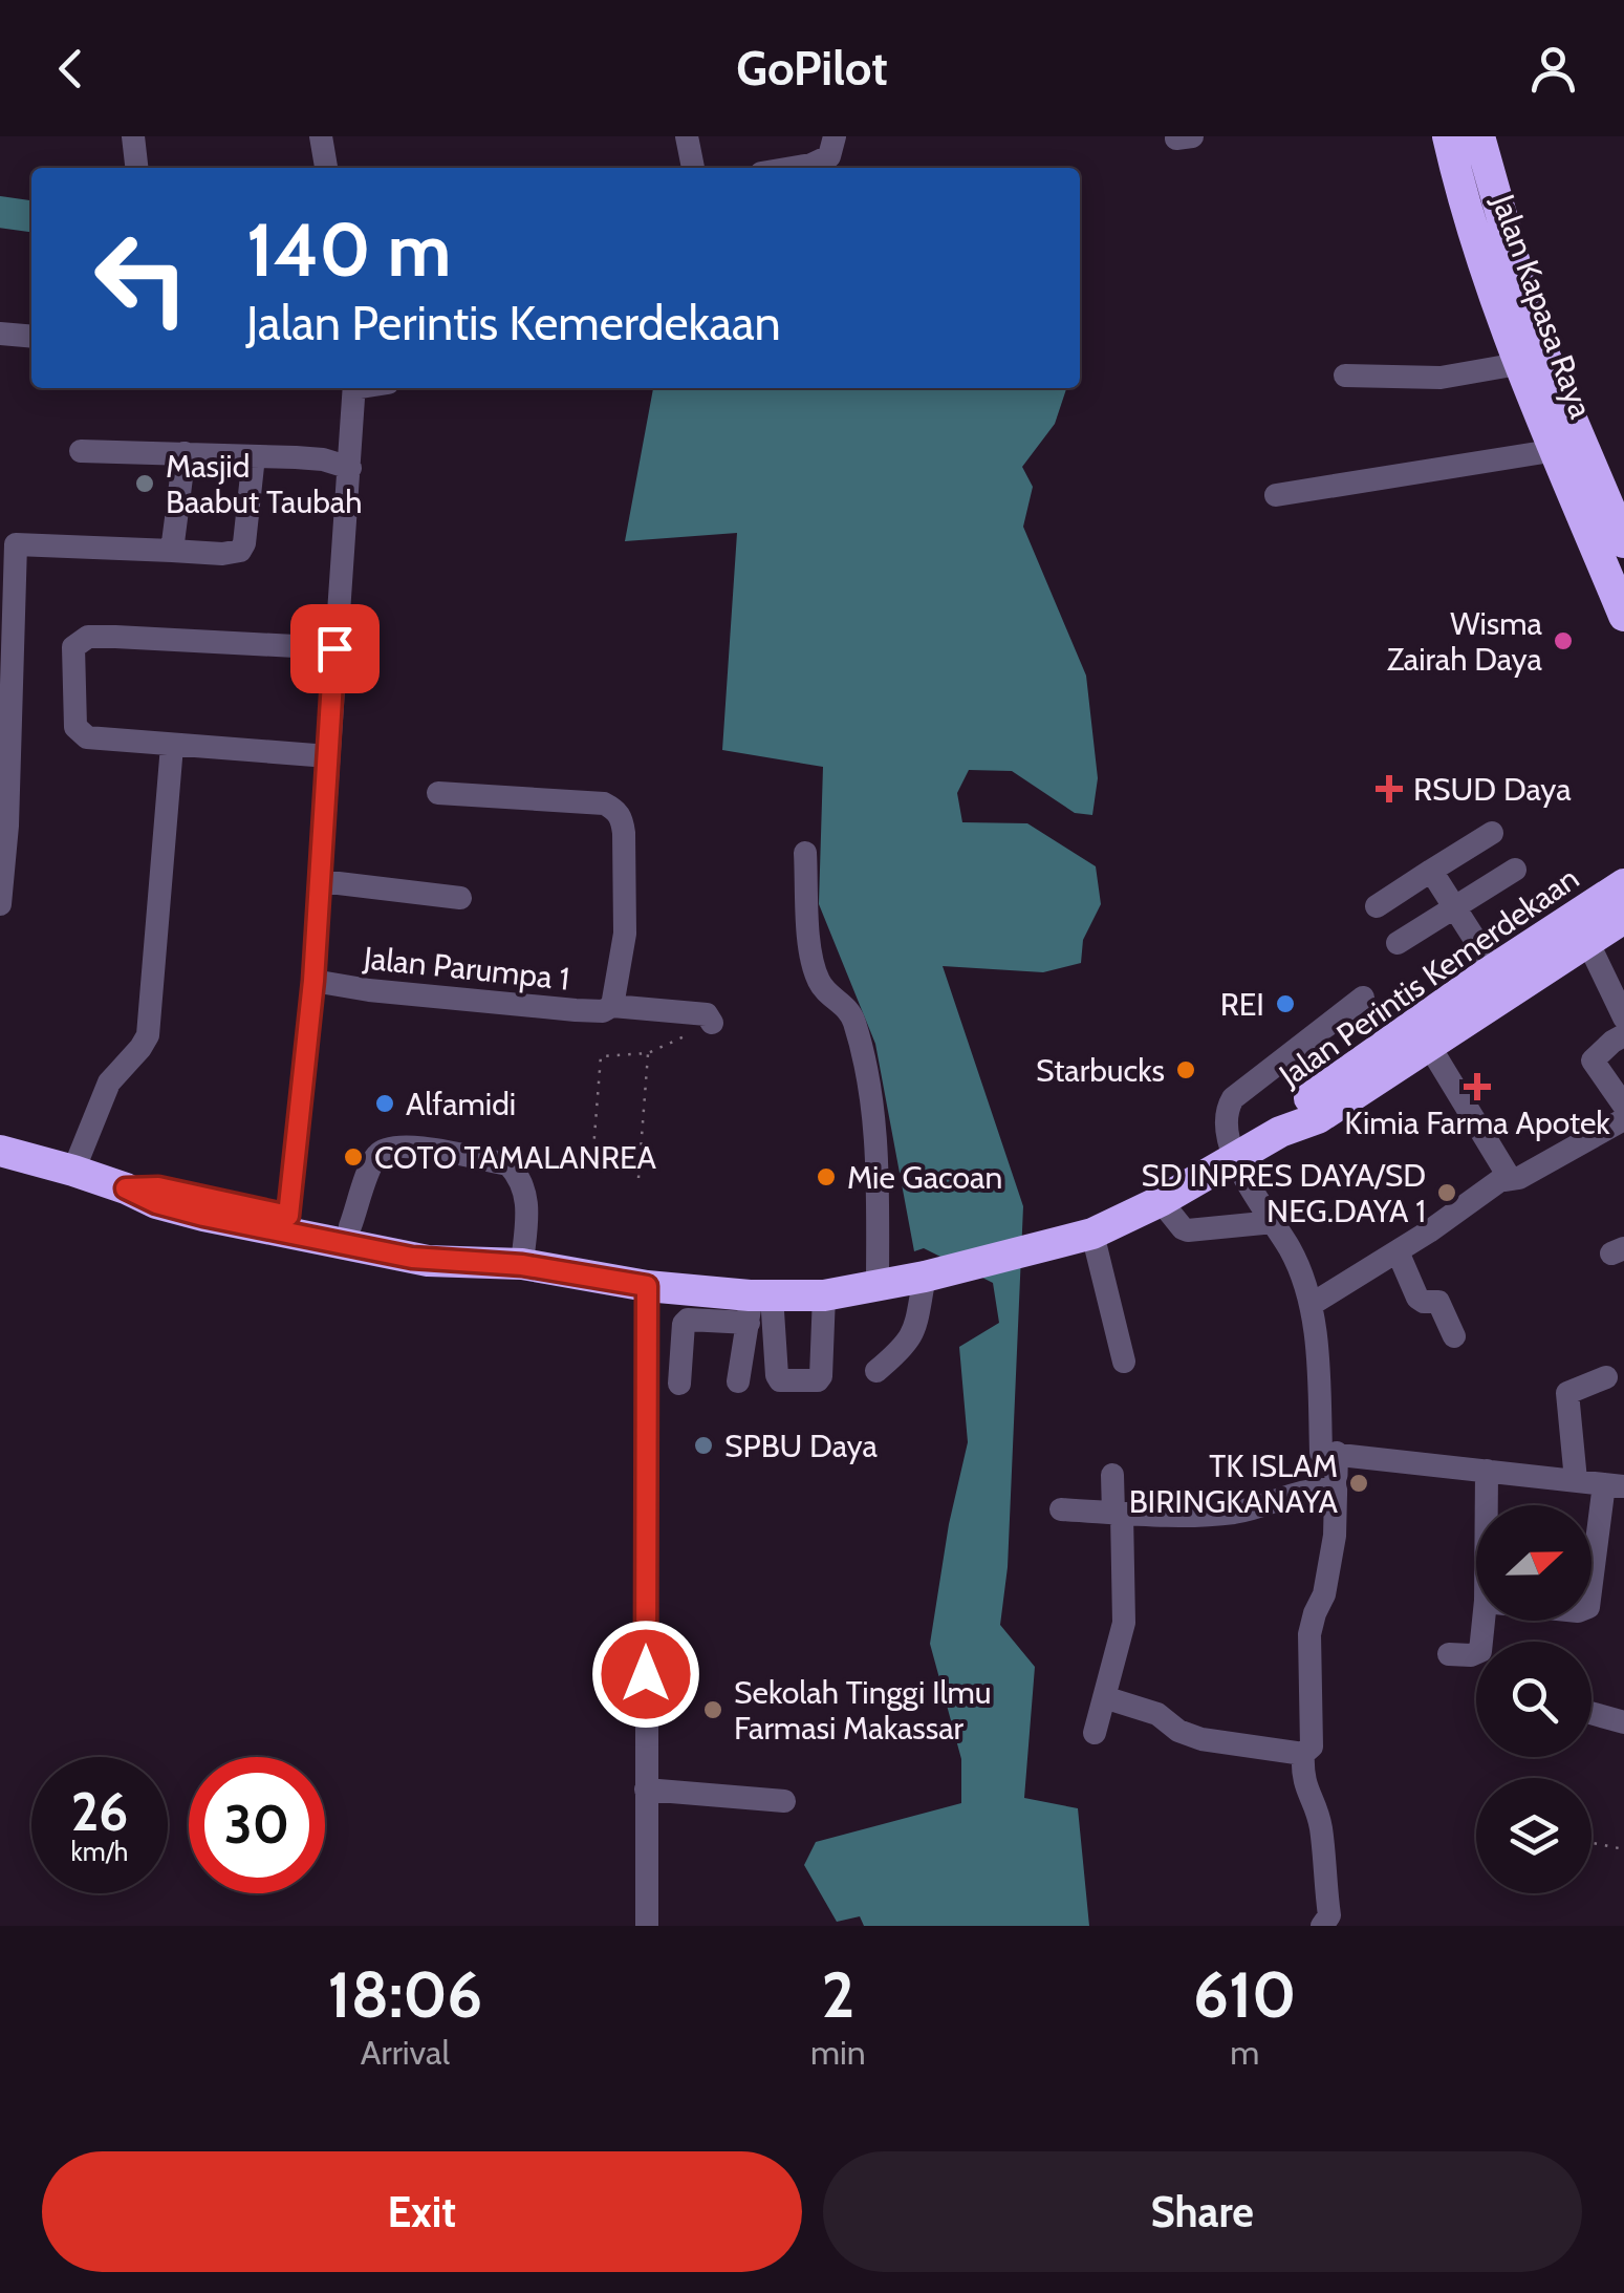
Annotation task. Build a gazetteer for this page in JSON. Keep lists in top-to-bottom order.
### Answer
{
  "streets": {
    "highway": ["Jalan Kapasa Raya", "Jalan Perintis Kemerdekaan"],
    "street": ["Jalan Parumpa 1"]
  },
  "places": {
    "other": [
      "Masjid Baabut Taubah",
      "Wisma Zairah Daya",
      "REI",
      "Starbucks",
      "Alfamidi",
      "COTO TAMALANREA",
      "Mie Gacoan",
      "SD INPRES DAYA/SD NEG.DAYA 1",
      "SPBU Daya",
      "TK ISLAM BIRINGKANAYA",
      "Sekolah Tinggi Ilmu Farmasi Makassar"
    ],
    "health": ["RSUD Daya", "Kimia Farma Apotek"]
  },
  "north": "right",
  "page": {
    "header": "GoPilot",
    "turn": ["140 m", "Jalan Perintis Kemerdekaan"],
    "speed": "26 km/h",
    "limit": "30",
    "eta": [
      "18:06",
      "Arrival",
      "2",
      "min",
      "610",
      "m"
    ],
    "buttons": ["Exit", "Share"]
  }
}
